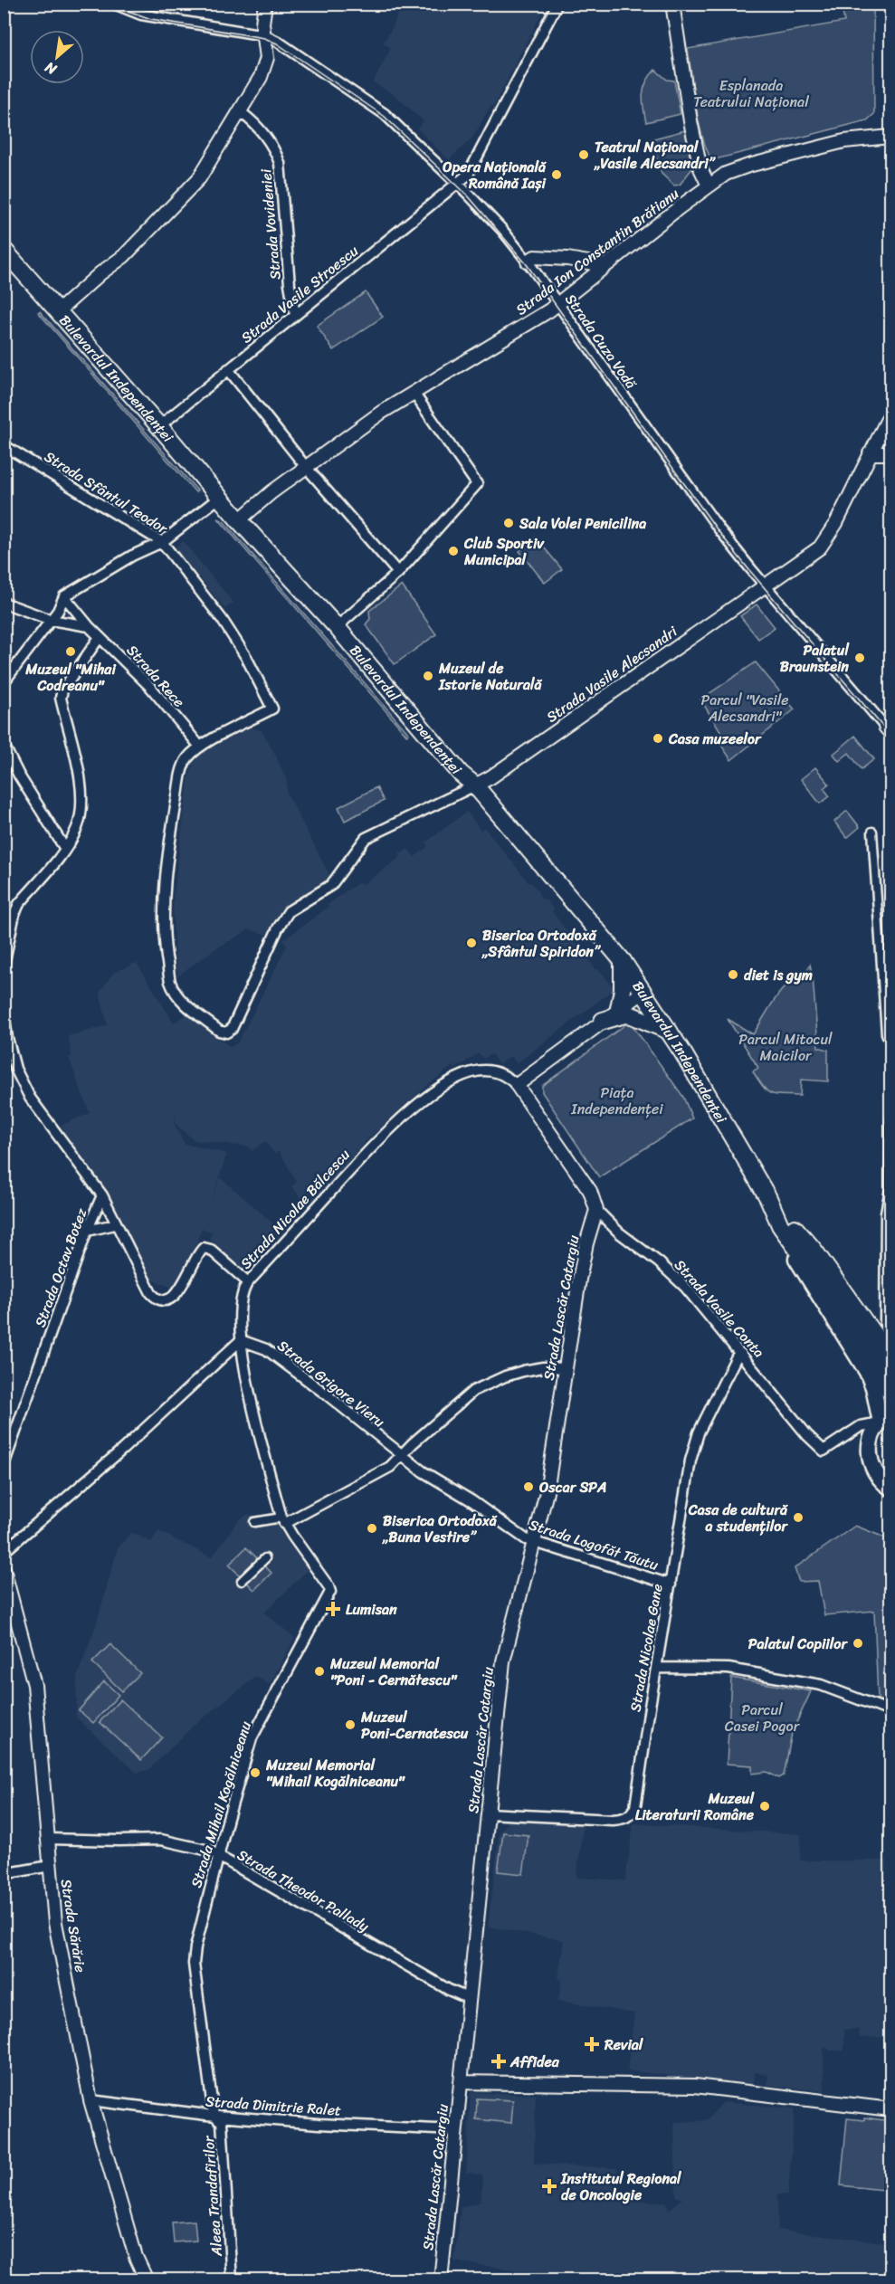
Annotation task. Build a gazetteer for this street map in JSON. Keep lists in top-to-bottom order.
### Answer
{
  "streets": {
    "main road": ["Bulevardul Independenței"],
    "street": [
      "Strada Vovideniei",
      "Strada Ion Constantin Brătianu",
      "Strada Vasile Stroescu",
      "Strada Cuza Vodă",
      "Strada Sfântul Teodor",
      "Strada Vasile Alecsandri",
      "Strada Rece",
      "Strada Nicolae Bălcescu",
      "Strada Octav Botez",
      "Strada Lascăr Catargiu",
      "Strada Vasile Conta",
      "Strada Grigore Vieru",
      "Strada Logofăt Tăutu",
      "Strada Nicolae Gane",
      "Strada Mihail Kogălniceanu",
      "Strada Theodor Pallady",
      "Strada Sărărie",
      "Strada Dimitrie Ralet",
      "Aleea Trandafirilor"
    ]
  },
  "crossings": [
    ["Strada Vovideniei", "Strada Vasile Stroescu"],
    ["Strada Ion Constantin Brătianu", "Strada Cuza Vodă"],
    ["Strada Ion Constantin Brătianu", "Bulevardul Independenței"],
    ["Strada Vasile Stroescu", "Strada Cuza Vodă"],
    ["Strada Vasile Stroescu", "Bulevardul Independenței"],
    ["Strada Cuza Vodă", "Strada Vasile Alecsandri"],
    ["Bulevardul Independenței", "Strada Vasile Alecsandri"],
    ["Strada Sfântul Teodor", "Strada Rece"],
    ["Strada Nicolae Bălcescu", "Strada Octav Botez"],
    ["Strada Nicolae Bălcescu", "Strada Vasile Conta"],
    ["Strada Nicolae Bălcescu", "Strada Grigore Vieru"],
    ["Strada Nicolae Bălcescu", "Strada Mihail Kogălniceanu"],
    ["Strada Lascăr Catargiu", "Strada Vasile Conta"],
    ["Strada Lascăr Catargiu", "Strada Logofăt Tăutu"],
    ["Strada Lascăr Catargiu", "Strada Nicolae Gane"],
    ["Strada Lascăr Catargiu", "Strada Theodor Pallady"],
    ["Strada Lascăr Catargiu", "Strada Dimitrie Ralet"],
    ["Strada Vasile Conta", "Strada Nicolae Gane"],
    ["Strada Grigore Vieru", "Strada Logofăt Tăutu"],
    ["Strada Grigore Vieru", "Strada Mihail Kogălniceanu"],
    ["Strada Logofăt Tăutu", "Strada Nicolae Gane"],
    ["Strada Mihail Kogălniceanu", "Strada Theodor Pallady"],
    ["Strada Mihail Kogălniceanu", "Strada Dimitrie Ralet"],
    ["Strada Mihail Kogălniceanu", "Aleea Trandafirilor"],
    ["Strada Theodor Pallady", "Strada Sărărie"],
    ["Strada Sărărie", "Strada Dimitrie Ralet"],
    ["Strada Dimitrie Ralet", "Aleea Trandafirilor"]
  ],
  "parks": [
    "Esplanada Teatrului Național",
    "Parcul \"Vasile Alecsandri\"",
    "Parcul Mitocul Maicilor",
    "Piața Independenței",
    "Parcul Casei Pogor"
  ],
  "places": {
    "other": [
      "Teatrul Național „Vasile Alecsandri”",
      "Opera Națională Română Iași",
      "Sala Volei Penicilina",
      "Club Sportiv Municipal",
      "Muzeul \"Mihai Codreanu\"",
      "Palatul Braunstein",
      "Muzeul de Istorie Naturală",
      "Casa muzeelor",
      "Biserica Ortodoxă „Sfântul Spiridon”",
      "diet is gym",
      "Oscar SPA",
      "Casa de cultură a studenților",
      "Biserica Ortodoxă „Buna Vestire”",
      "Palatul Copiilor",
      "Muzeul Memorial \"Poni - Cernătescu\"",
      "Muzeul Poni-Cernatescu",
      "Muzeul Memorial \"Mihail Kogălniceanu\"",
      "Muzeul Literaturii Române"
    ],
    "health": [
      "Lumisan",
      "Revial",
      "Affidea",
      "Institutul Regional de Oncologie"
    ]
  },
  "north": "bottom left"
}
